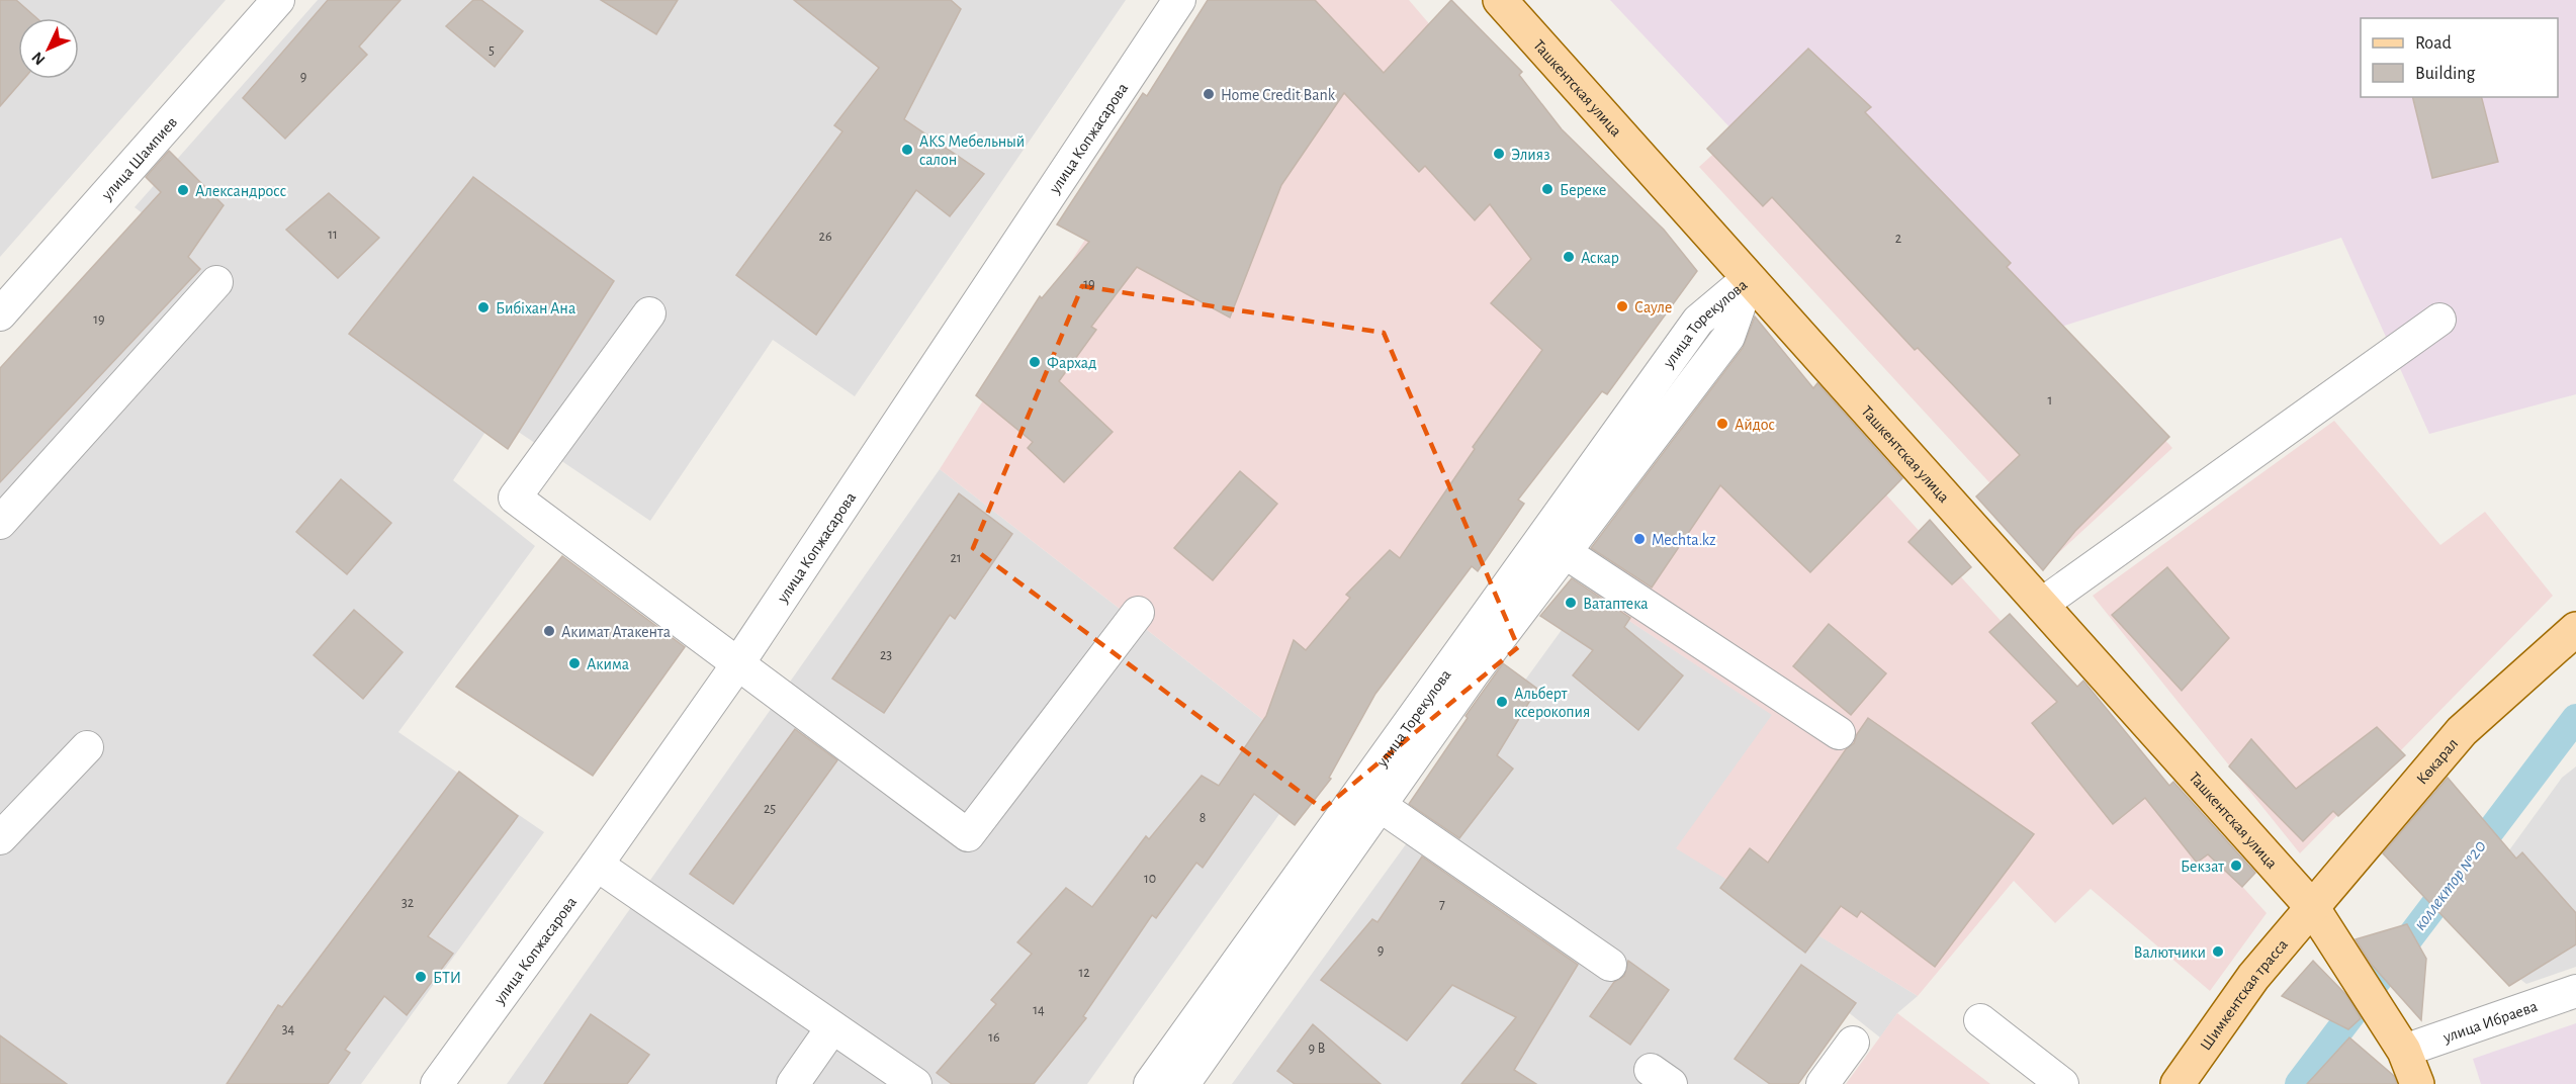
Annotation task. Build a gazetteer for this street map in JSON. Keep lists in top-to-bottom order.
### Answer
{
  "streets": {
    "main road": ["Ташкентская улица", "Көкарал", "Шимкентская трасса"],
    "street": [
      "улица Копжасарова",
      "улица Шампиев",
      "улица Торекулова",
      "улица Ибраева"
    ]
  },
  "crossings": [
    ["Ташкентская улица", "улица Торекулова"],
    ["Ташкентская улица", "Көкарал"],
    ["Ташкентская улица", "Шимкентская трасса"],
    ["Ташкентская улица", "улица Ибраева"],
    ["Көкарал", "Шимкентская трасса"]
  ],
  "water": ["коллектор №20"],
  "places": [
    "Home Credit Bank",
    "AKS Мебельный салон",
    "Элияз",
    "Береке",
    "Александросс",
    "Аскар",
    "Сауле",
    "Бибіхан Ана",
    "Фархад",
    "Айдос",
    "Mechta.kz",
    "Ватаптека",
    "Акимат Атакента",
    "Акима",
    "Альберт ксерокопия",
    "Бекзат",
    "Валютчики",
    "БТИ"
  ],
  "house_numbers": [
    "5",
    "9",
    "11",
    "26",
    "2",
    "19",
    "19",
    "1",
    "21",
    "23",
    "25",
    "8",
    "10",
    "32",
    "7",
    "9",
    "12",
    "14",
    "34",
    "16",
    "9 В"
  ],
  "legend": ["Road", "Building"],
  "north": "bottom left"
}
